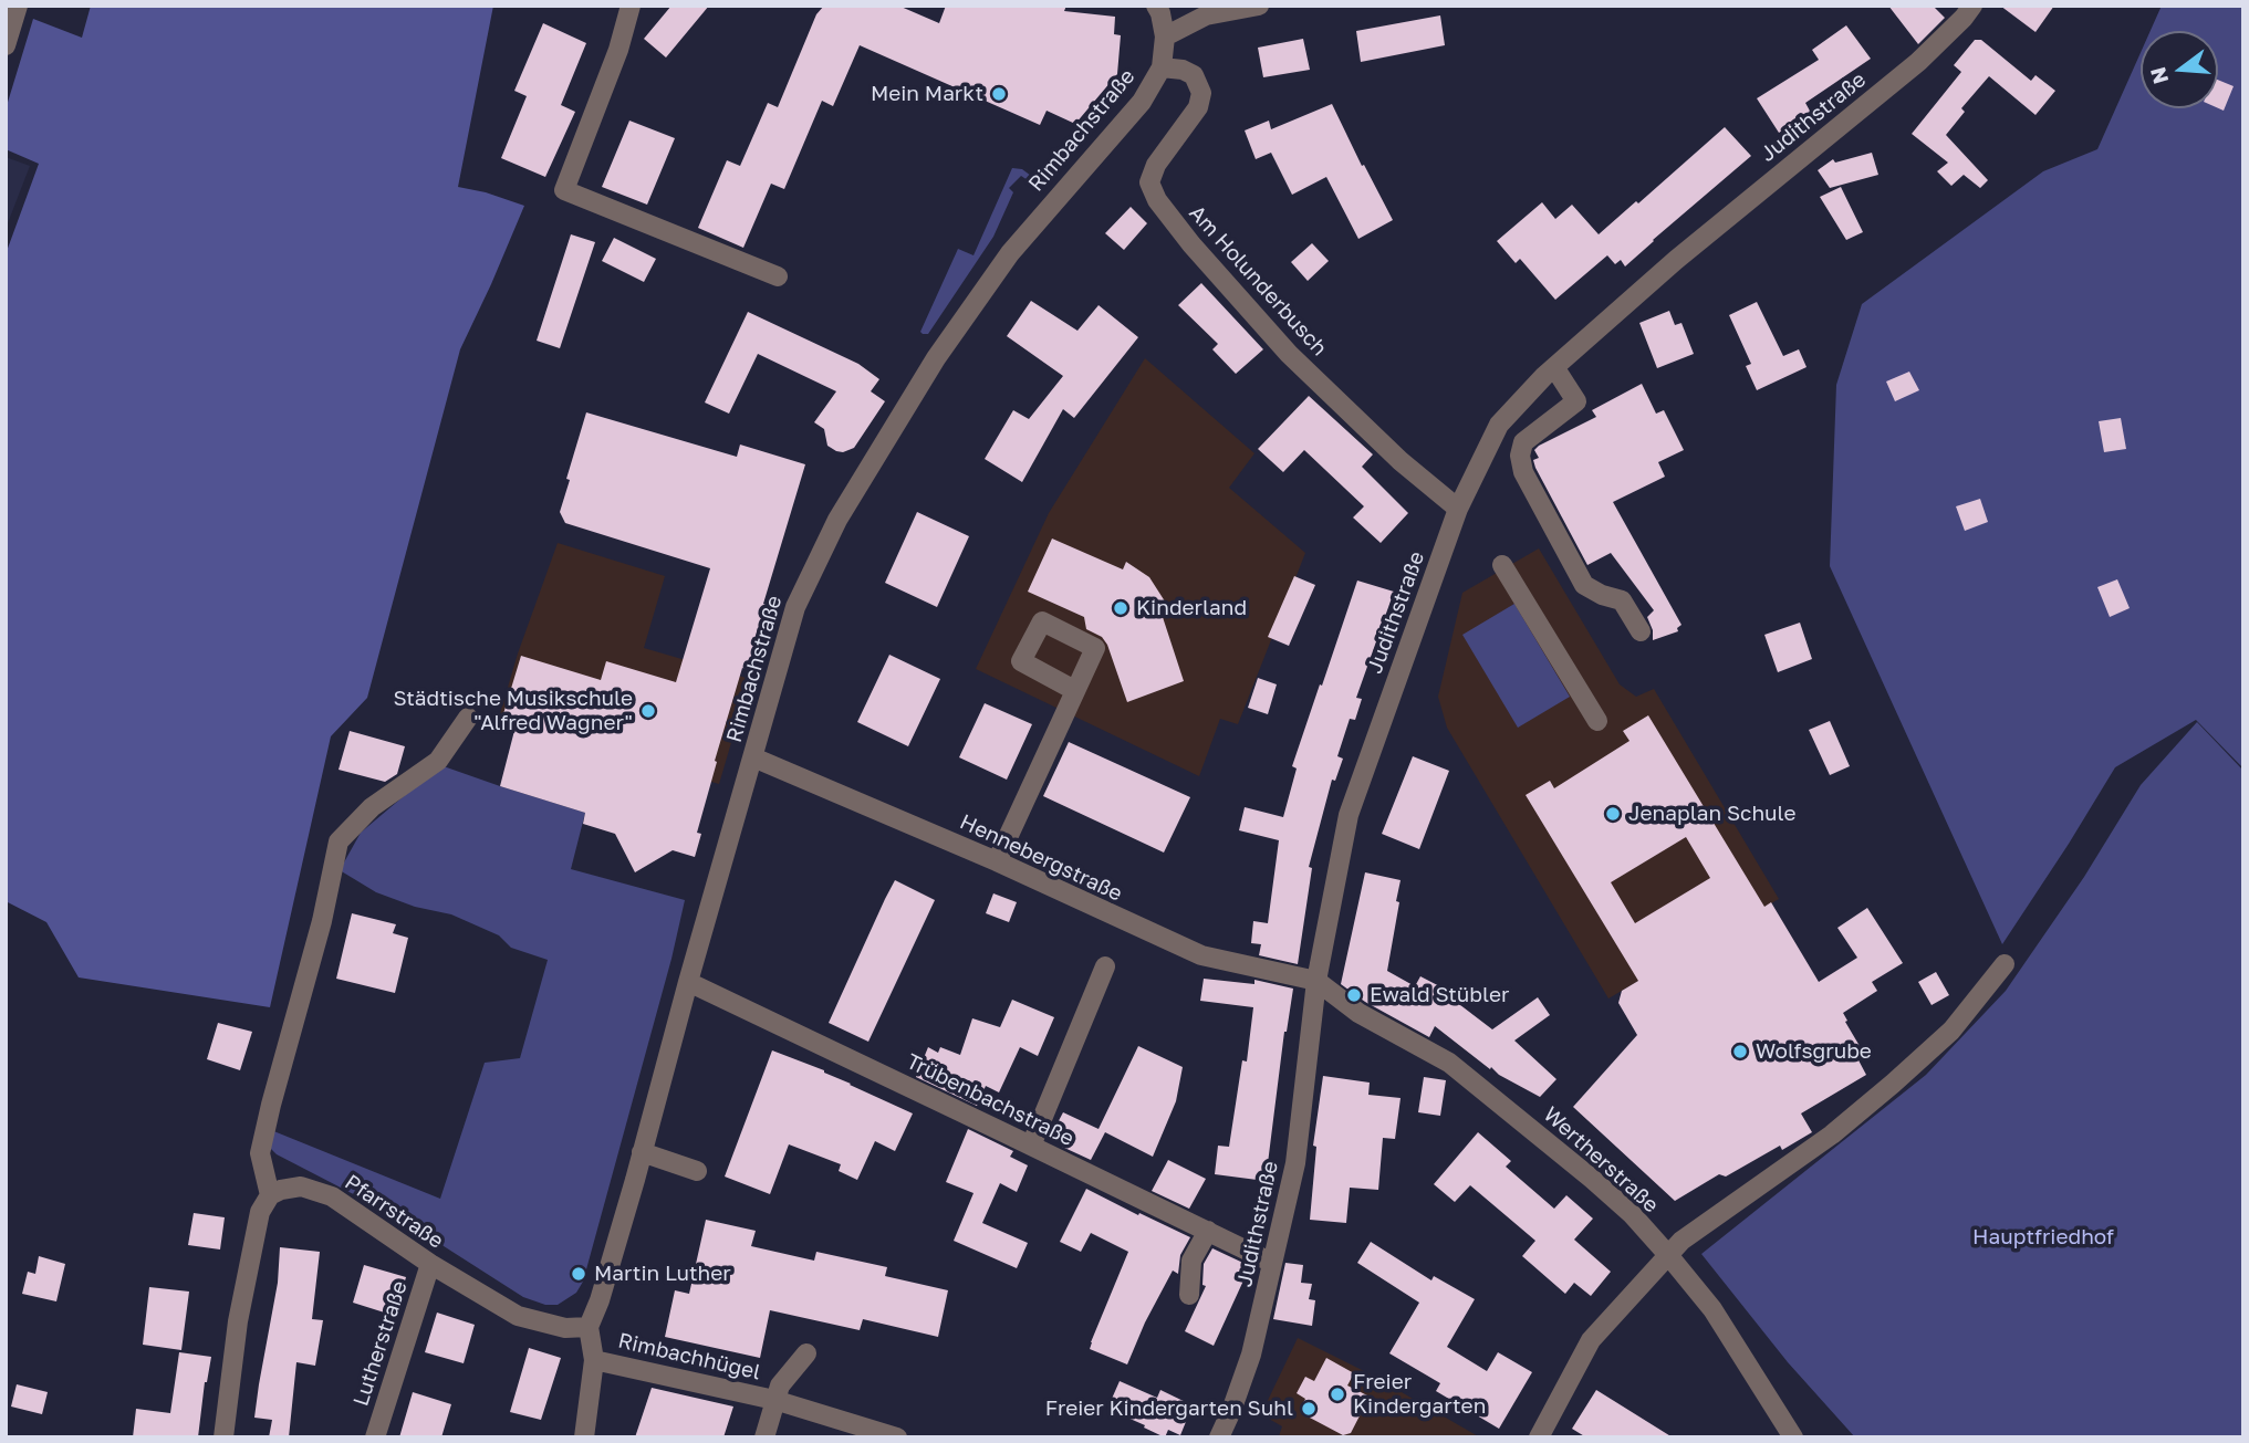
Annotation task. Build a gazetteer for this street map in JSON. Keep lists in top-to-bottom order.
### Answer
{
  "streets": {
    "street": [
      "Judithstraße",
      "Rimbachstraße",
      "Am Holunderbusch",
      "Hennebergstraße",
      "Trübenbachstraße",
      "Wertherstraße",
      "Pfarrstraße",
      "Lutherstraße",
      "Rimbachhügel"
    ]
  },
  "crossings": [
    ["Judithstraße", "Am Holunderbusch"],
    ["Judithstraße", "Hennebergstraße"],
    ["Judithstraße", "Trübenbachstraße"],
    ["Judithstraße", "Wertherstraße"],
    ["Rimbachstraße", "Am Holunderbusch"],
    ["Rimbachstraße", "Hennebergstraße"],
    ["Rimbachstraße", "Trübenbachstraße"],
    ["Rimbachstraße", "Pfarrstraße"],
    ["Hennebergstraße", "Wertherstraße"],
    ["Pfarrstraße", "Lutherstraße"]
  ],
  "parks": ["Hauptfriedhof"],
  "places": [
    "Mein Markt",
    "Kinderland",
    "Städtische Musikschule \"Alfred Wagner\"",
    "Jenaplan Schule",
    "Ewald Stübler",
    "Wolfsgrube",
    "Martin Luther",
    "Freier Kindergarten",
    "Freier Kindergarten Suhl"
  ],
  "north": "left"
}
